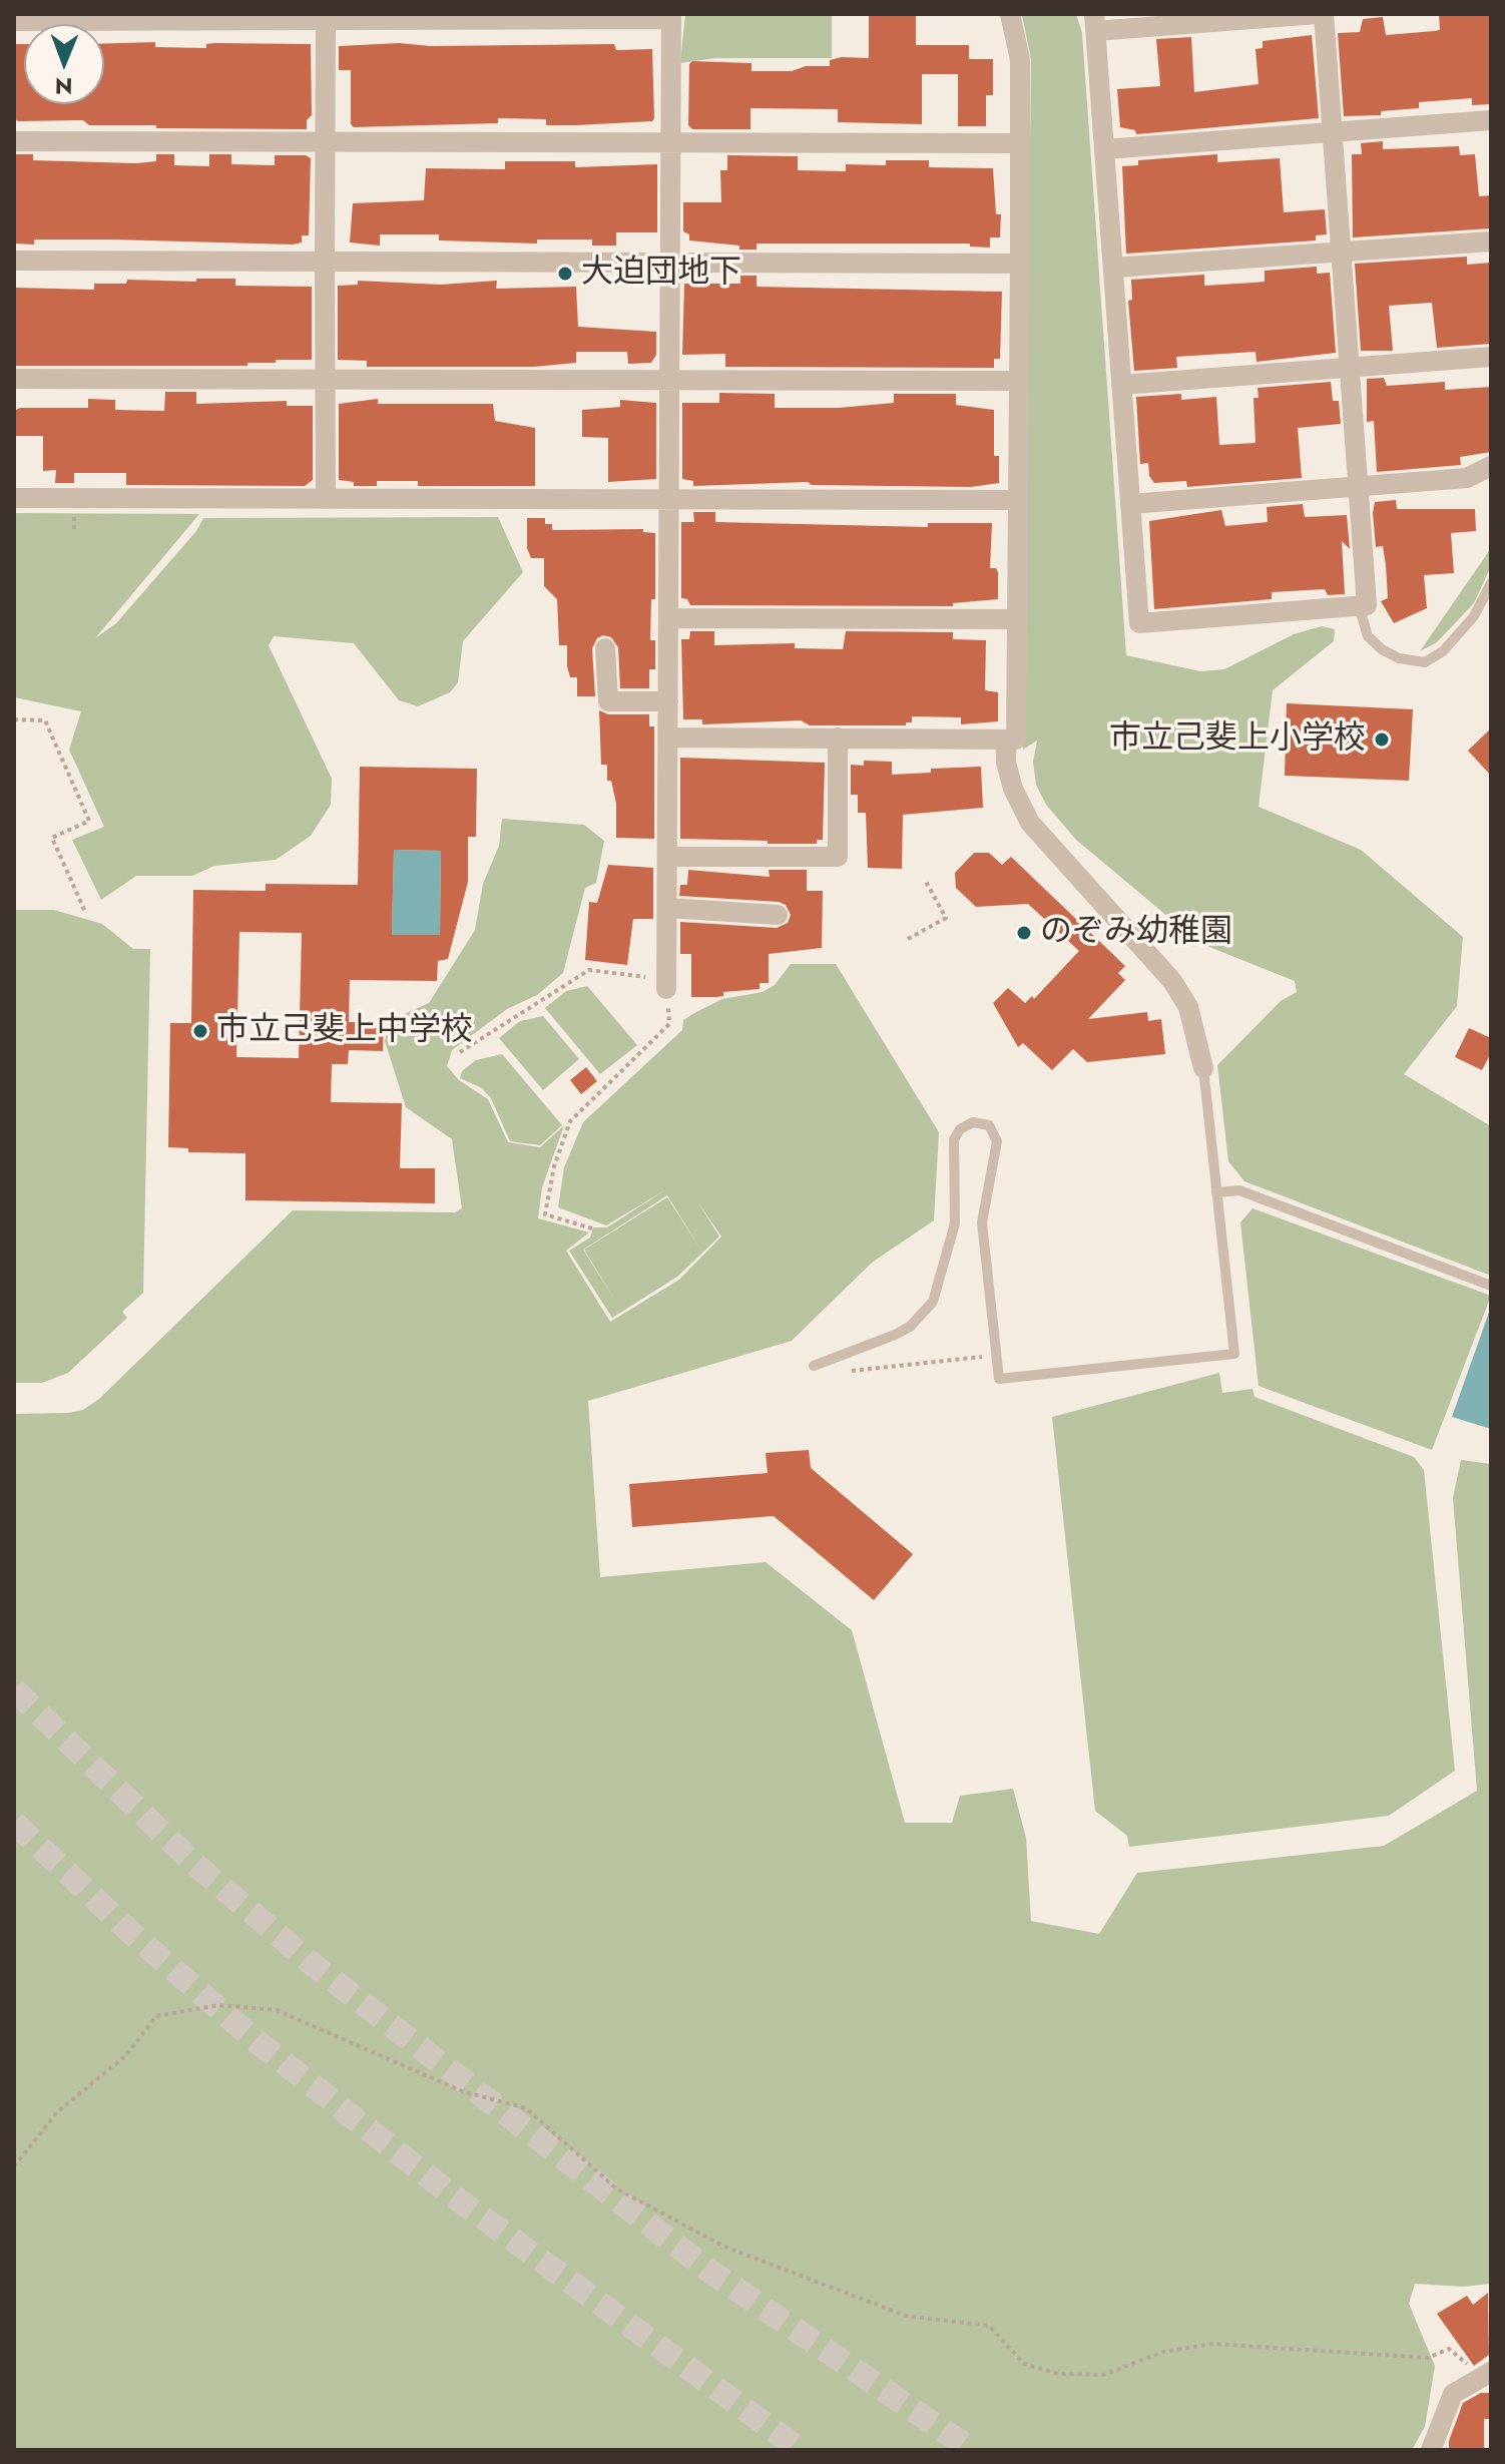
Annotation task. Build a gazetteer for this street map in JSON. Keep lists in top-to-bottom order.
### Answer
{
  "places": [
    "大迫団地下",
    "市立己斐上小学校",
    "のぞみ幼稚園",
    "市立己斐上中学校"
  ],
  "north": "bottom"
}
